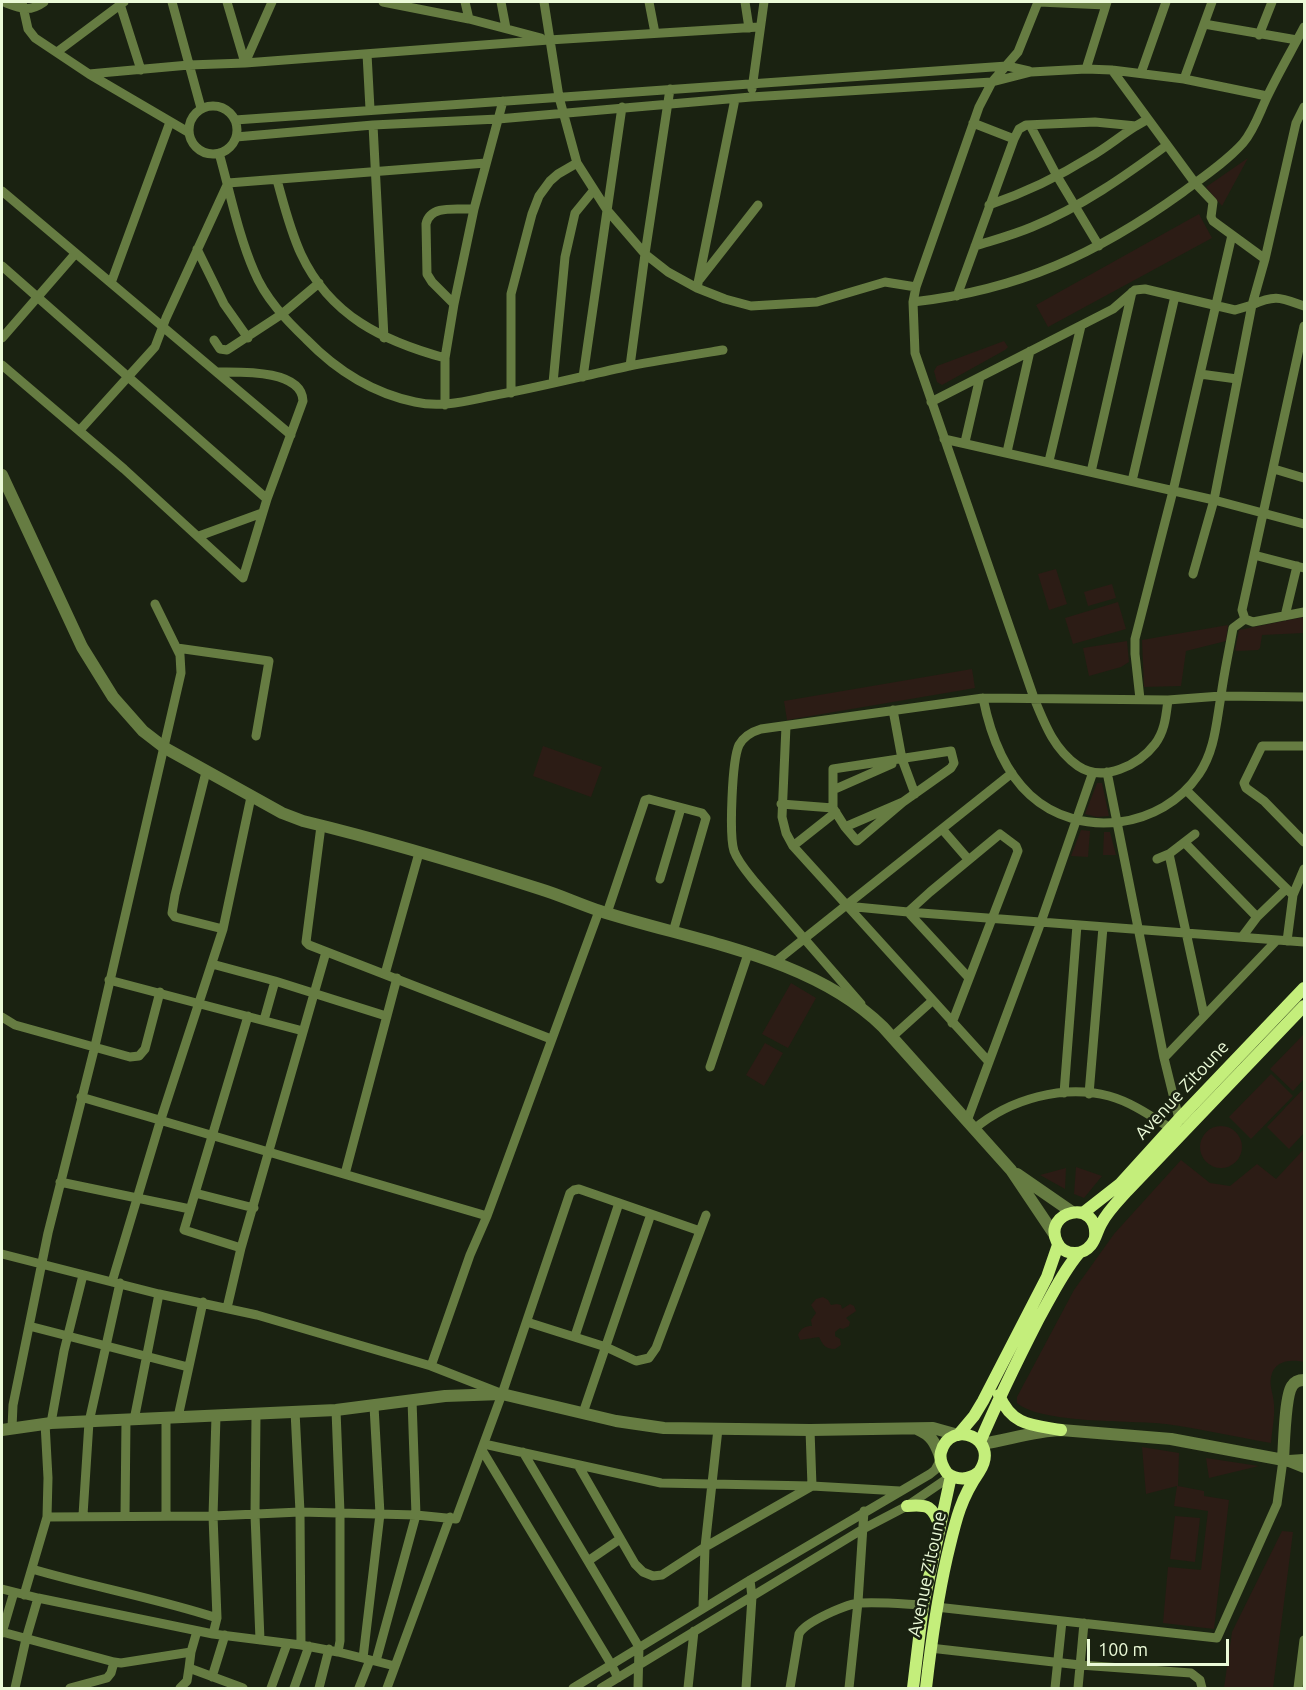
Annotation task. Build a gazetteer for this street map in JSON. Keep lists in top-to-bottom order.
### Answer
{
  "streets": {
    "main road": ["Avenue Zitoune"]
  },
  "scale_bar": "100 m"
}
